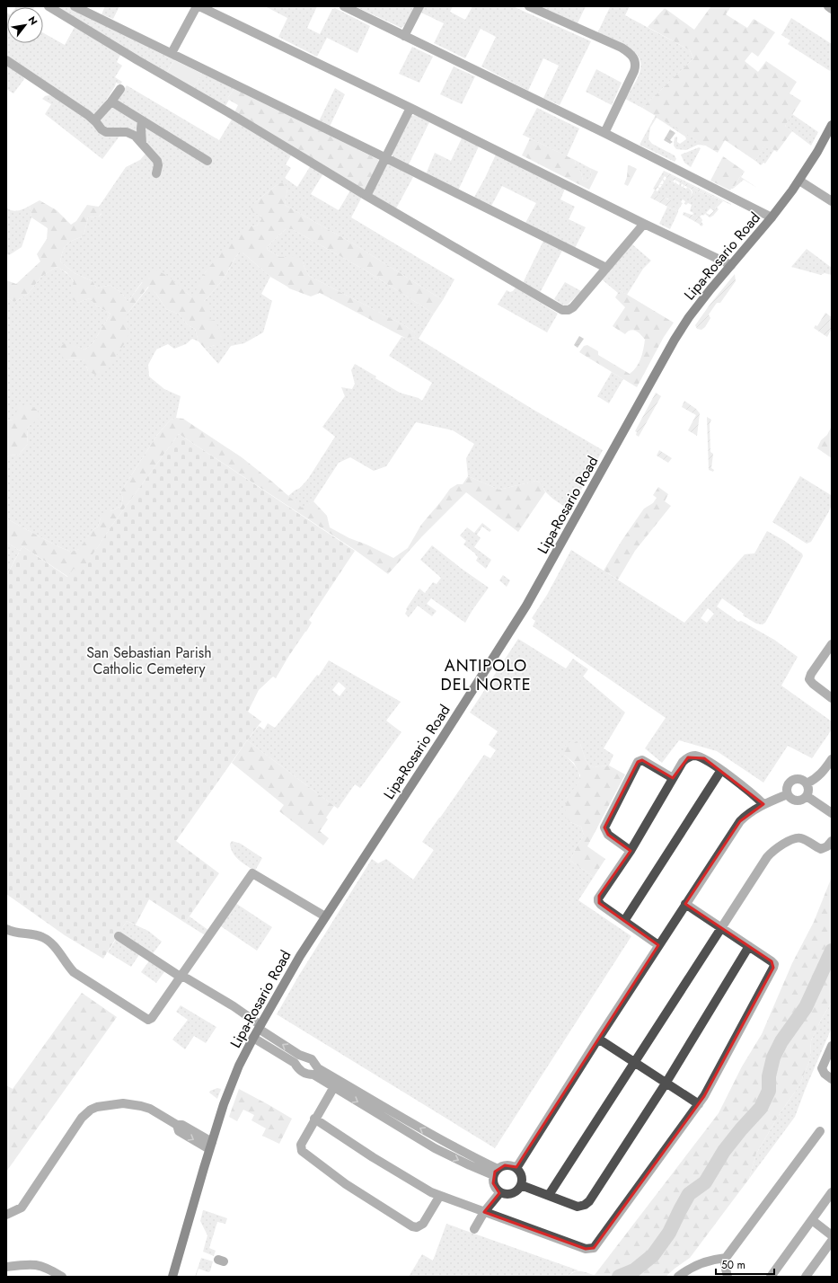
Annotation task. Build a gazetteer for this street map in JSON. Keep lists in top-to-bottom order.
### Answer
{
  "streets": {
    "main road": ["Lipa-Rosario Road"]
  },
  "districts": ["ANTIPOLO DEL NORTE"],
  "parks": ["San Sebastian Parish Catholic Cemetery"],
  "scale_bar": "50 m",
  "north": "top right"
}
